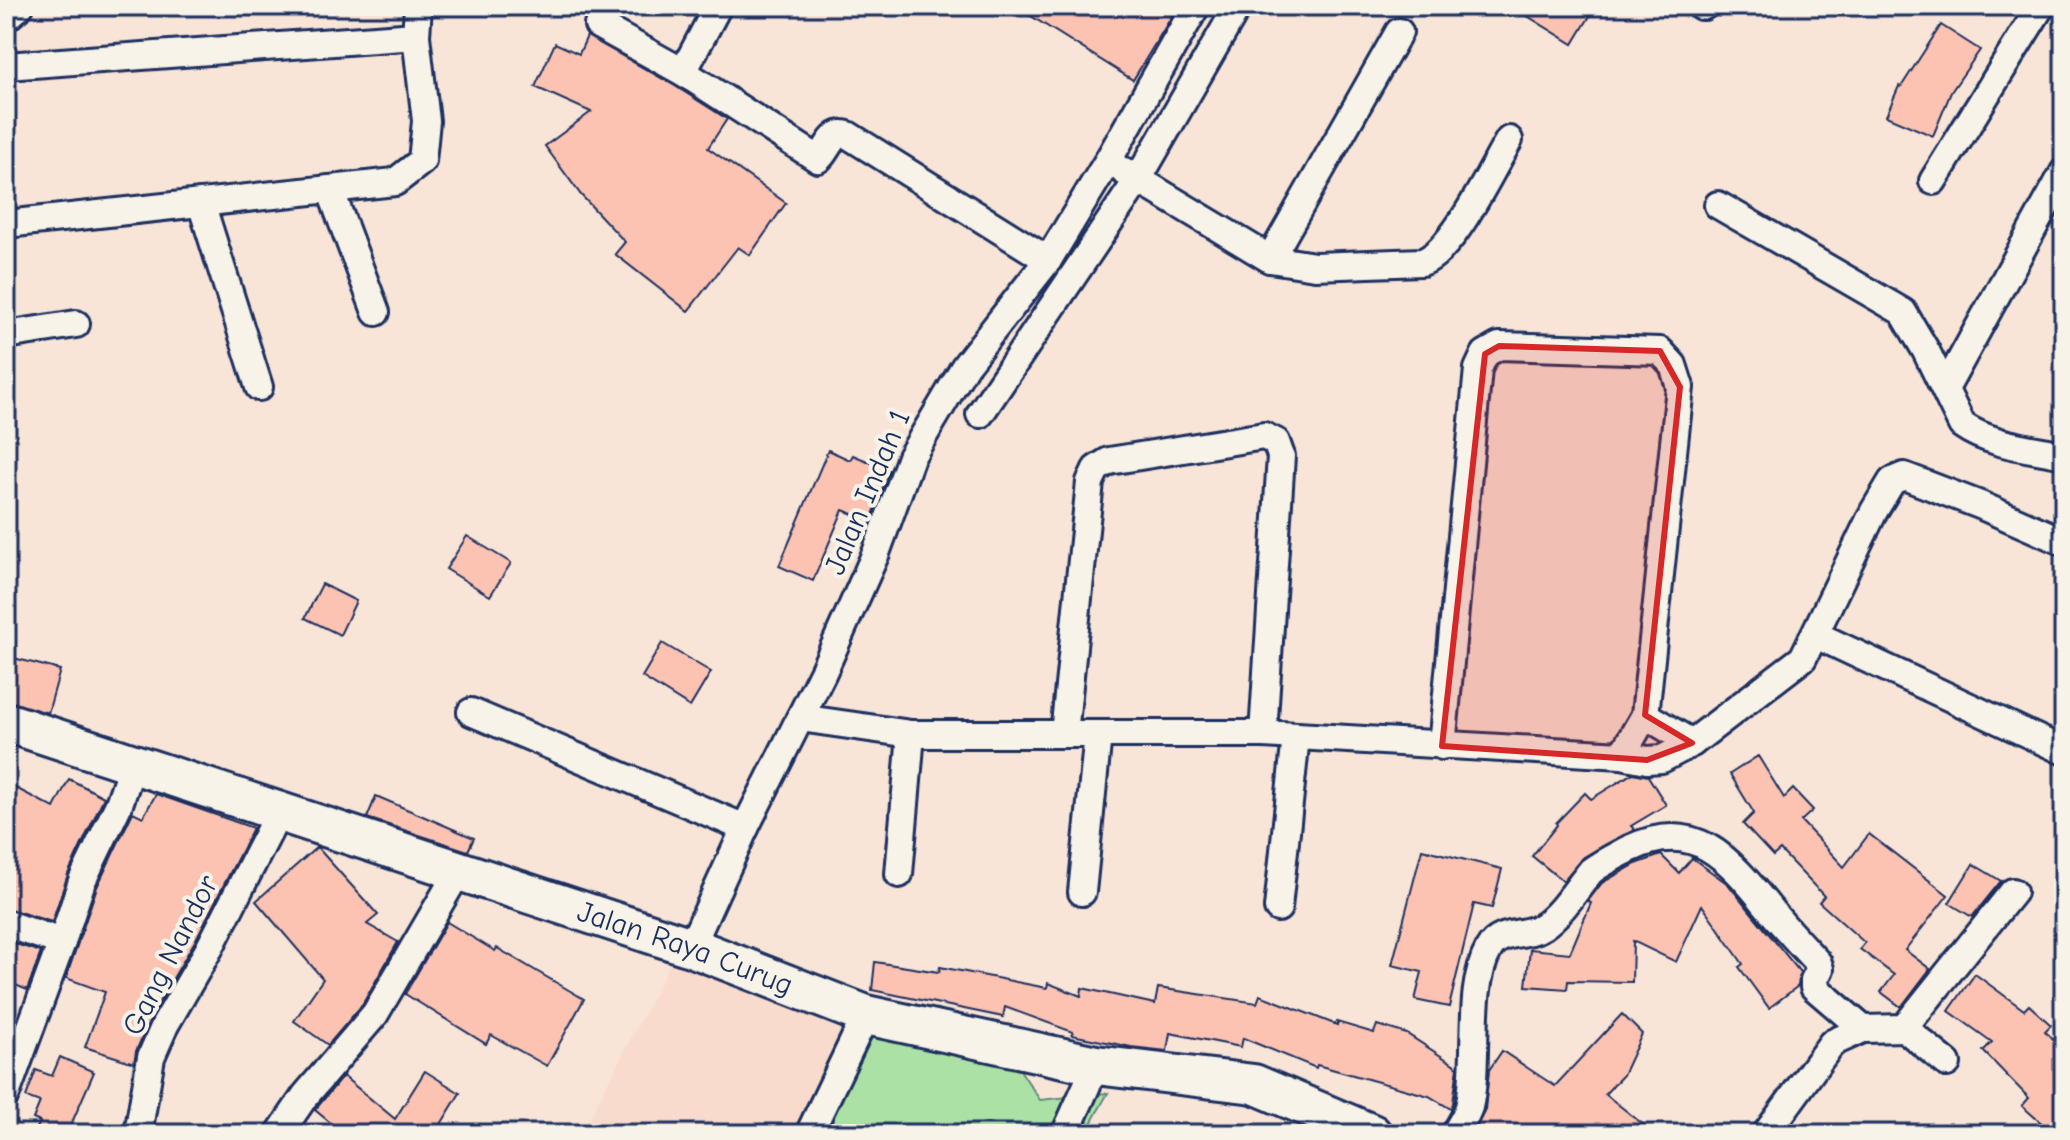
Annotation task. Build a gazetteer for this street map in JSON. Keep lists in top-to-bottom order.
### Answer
{
  "streets": {
    "main road": ["Jalan Raya Curug"],
    "street": ["Jalan Indah 1", "Gang Nandor"]
  },
  "crossings": [
    ["Jalan Indah 1", "Jalan Raya Curug"],
    ["Jalan Raya Curug", "Gang Nandor"]
  ]
}
